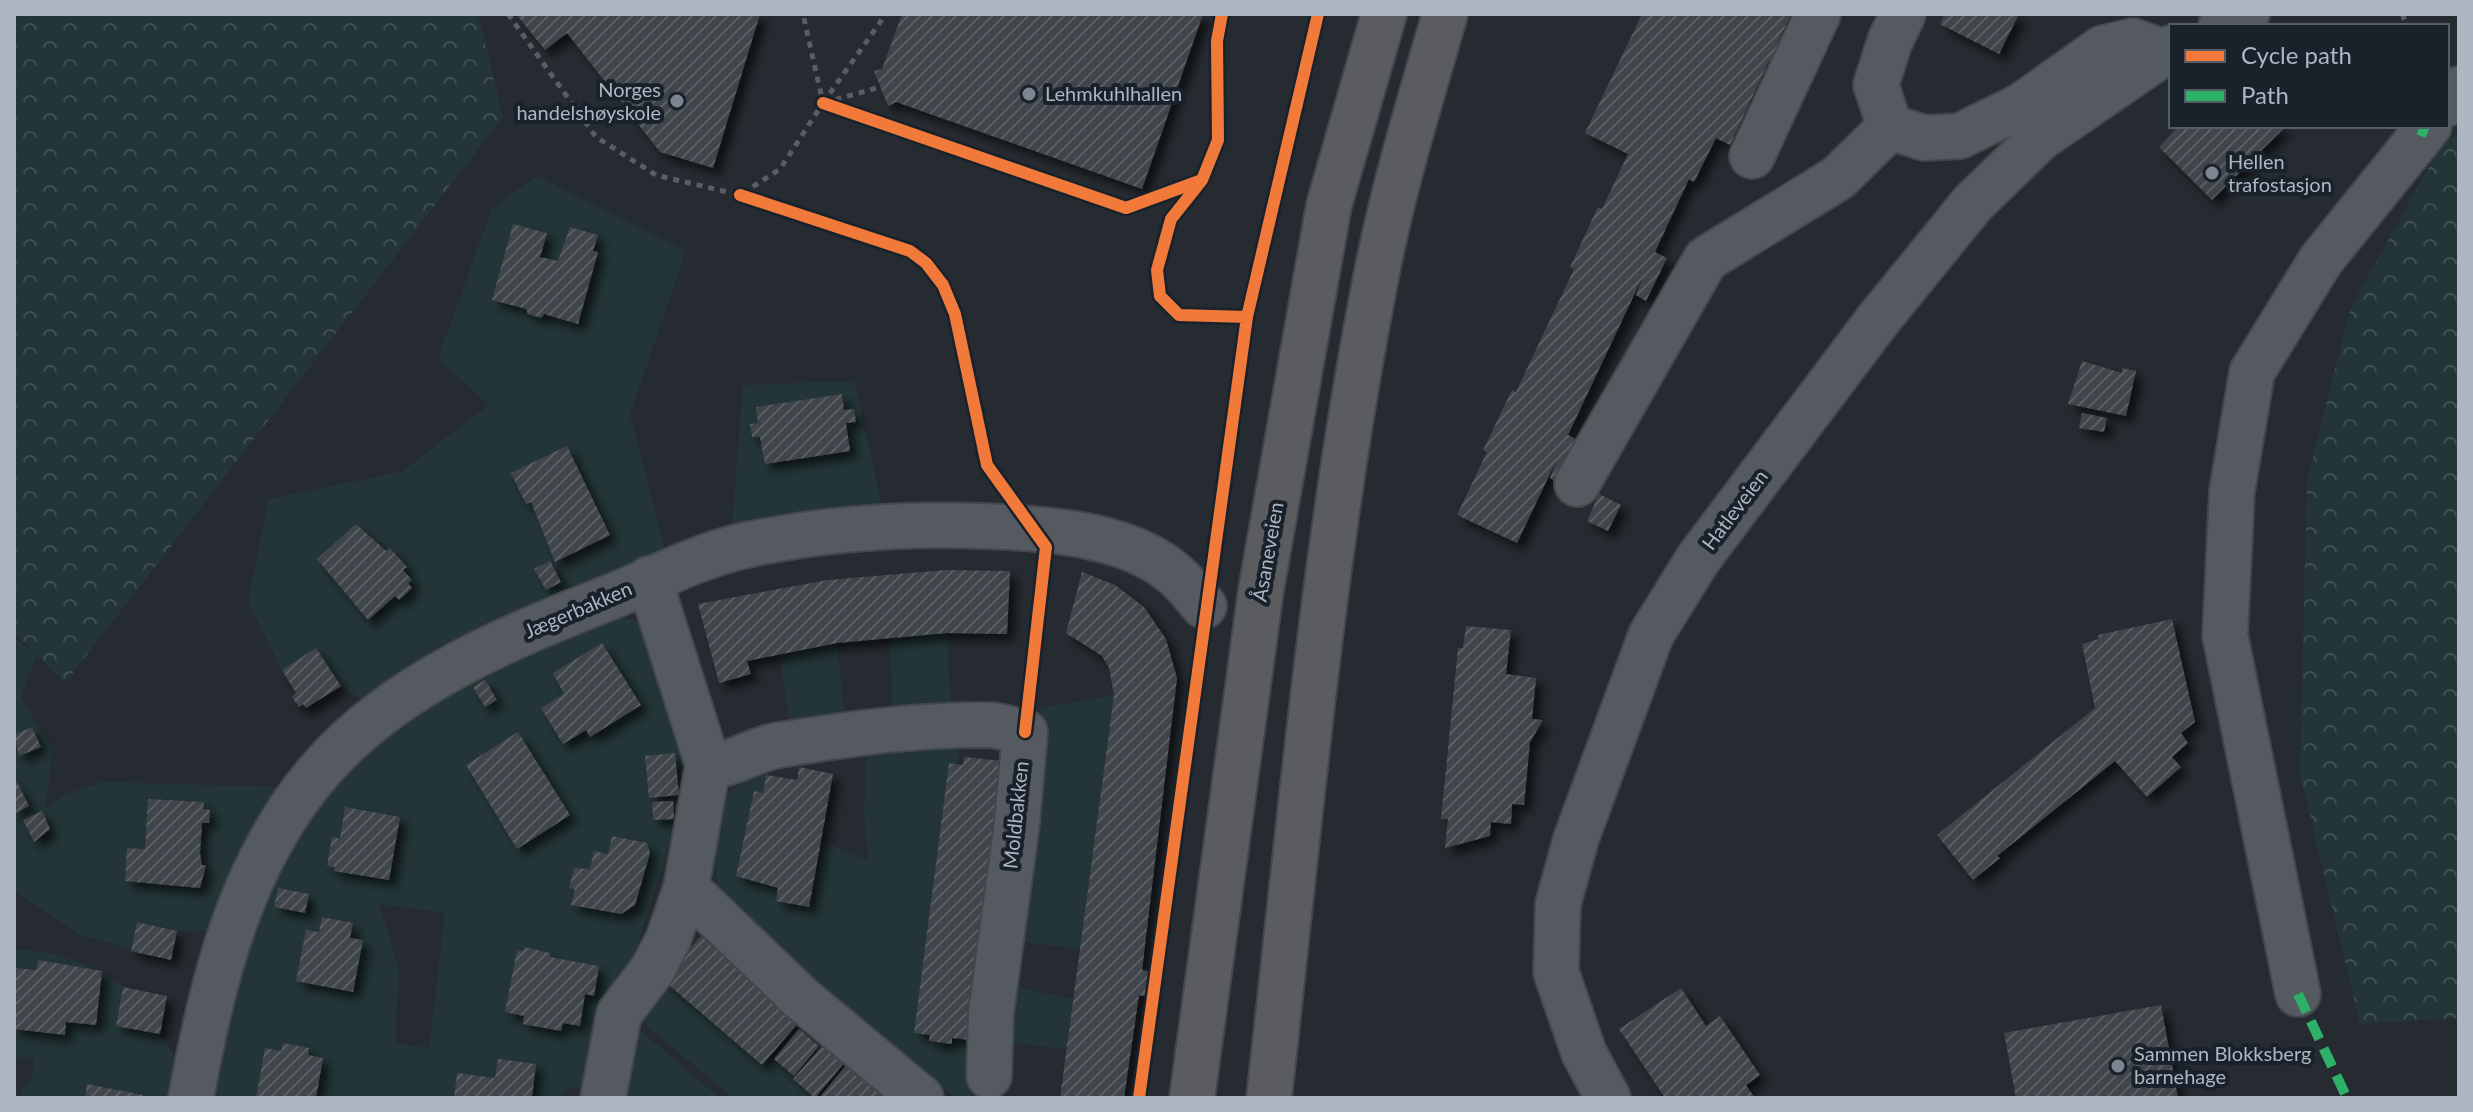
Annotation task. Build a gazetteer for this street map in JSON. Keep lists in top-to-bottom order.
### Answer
{
  "streets": {
    "highway": ["Åsaneveien"],
    "street": ["Hatleveien", "Jægerbakken", "Moldbakken"]
  },
  "places": [
    "Lehmkuhlhallen",
    "Norges handelshøyskole",
    "Hellen trafostasjon",
    "Sammen Blokksberg barnehage"
  ],
  "legend": ["Cycle path", "Path"]
}
